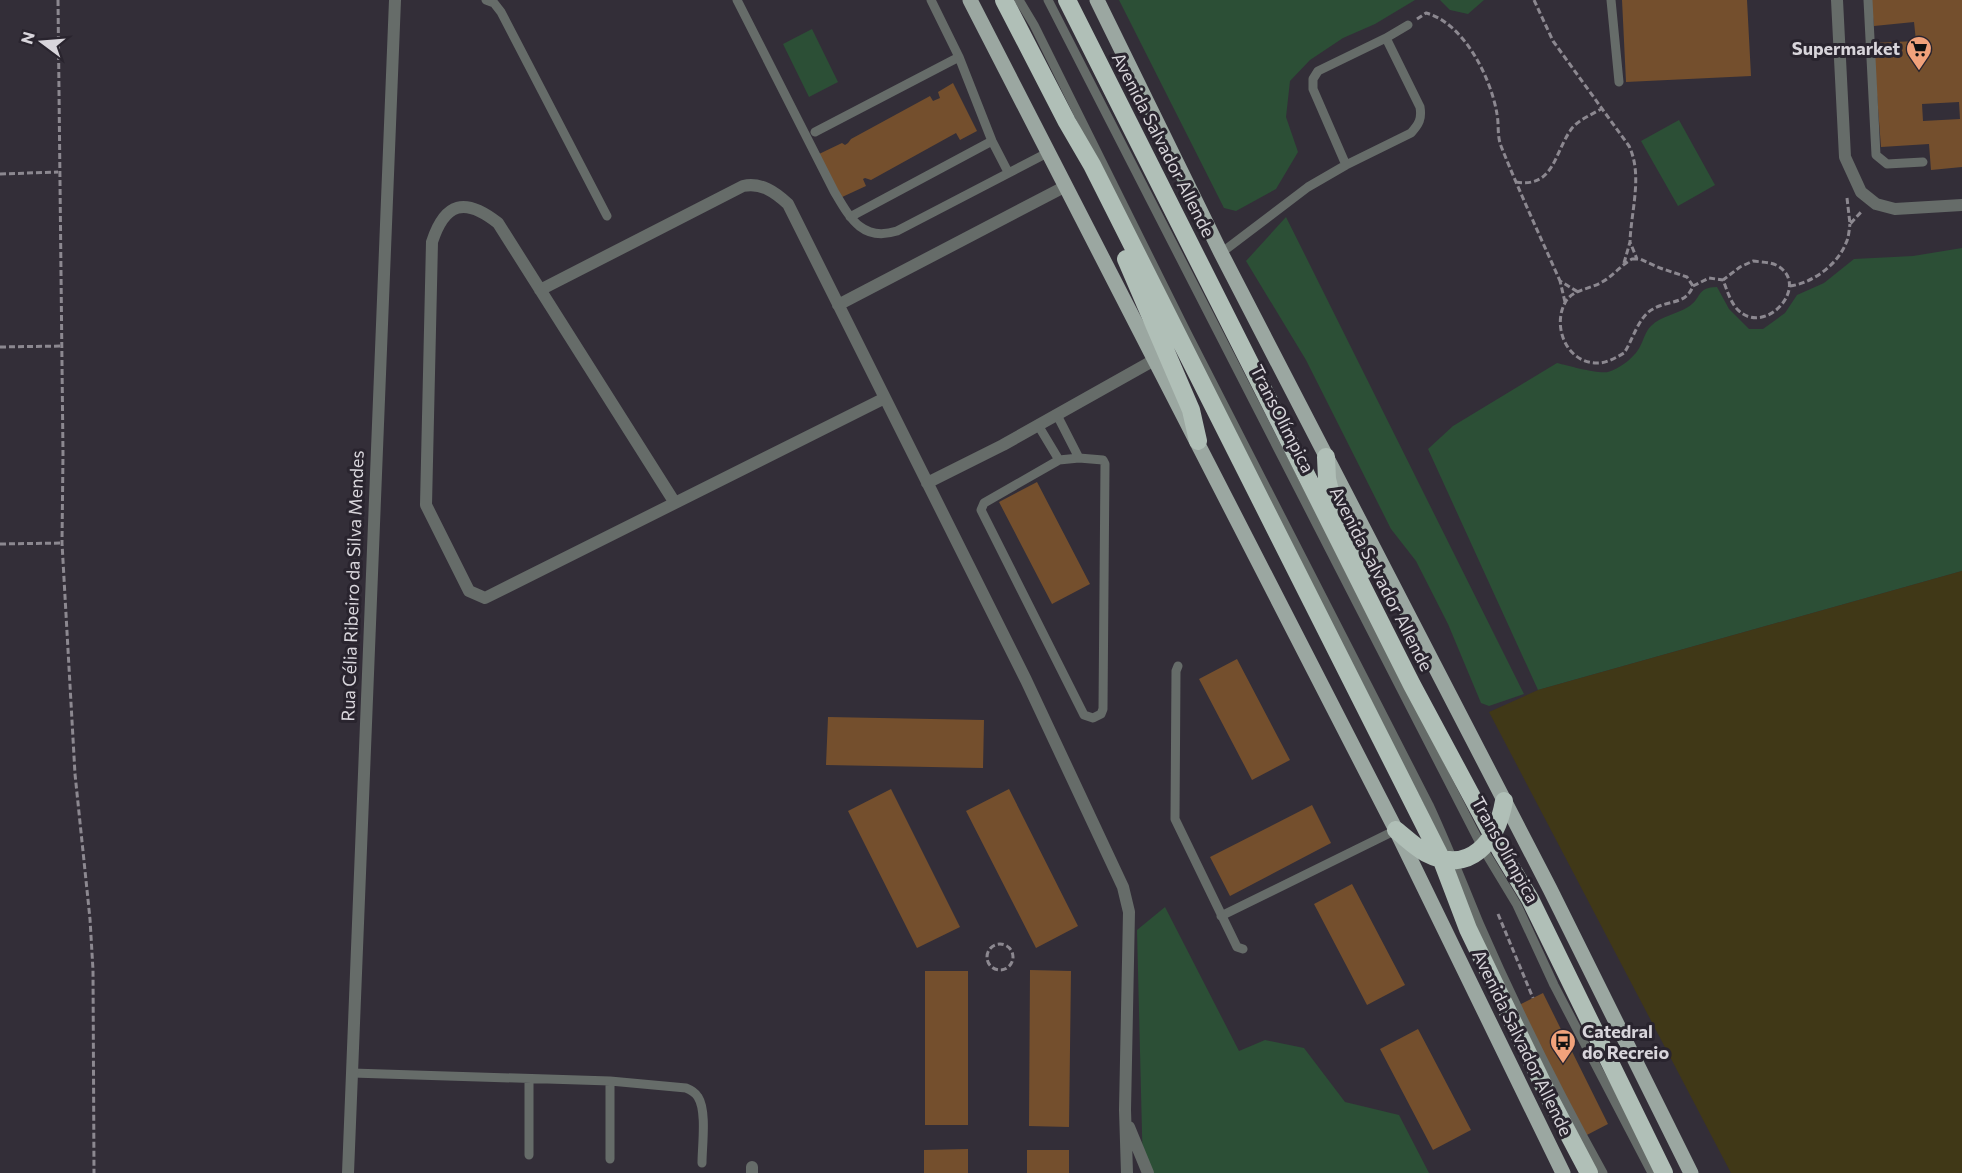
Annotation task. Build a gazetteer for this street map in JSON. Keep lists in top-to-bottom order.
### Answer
{
  "streets": {
    "highway": ["Avenida Salvador Allende"],
    "street": ["Rua Célia Ribeiro da Silva Mendes"],
    "lane": ["TransOlímpica"]
  },
  "crossings": [
    ["Avenida Salvador Allende", "TransOlímpica"]
  ],
  "places": {
    "supermarket": ["Supermarket"],
    "bus stop": ["Catedral do Recreio"]
  },
  "north": "left"
}
